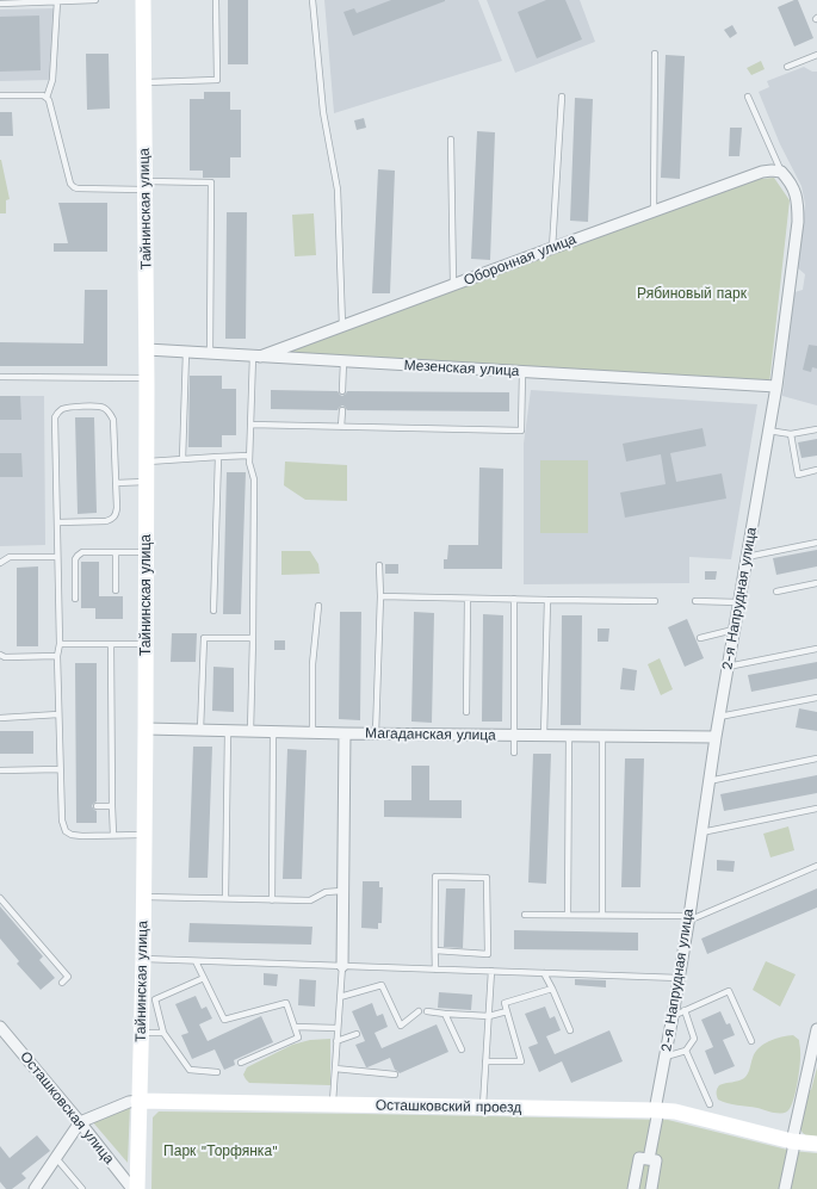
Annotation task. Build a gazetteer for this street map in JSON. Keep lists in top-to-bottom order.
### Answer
{
  "streets": {
    "main road": ["Тайнинская улица", "Осташковский проезд"],
    "street": [
      "Оборонная улица",
      "Мезенская улица",
      "2-я Напрудная улица",
      "Магаданская улица",
      "Осташковская улица"
    ]
  },
  "crossings": [
    ["Тайнинская улица", "Мезенская улица"],
    ["Тайнинская улица", "Магаданская улица"],
    ["Тайнинская улица", "Осташковский проезд"],
    ["Оборонная улица", "Мезенская улица"],
    ["Оборонная улица", "2-я Напрудная улица"],
    ["Мезенская улица", "2-я Напрудная улица"],
    ["2-я Напрудная улица", "Магаданская улица"],
    ["2-я Напрудная улица", "Осташковский проезд"],
    ["Осташковский проезд", "Осташковская улица"]
  ],
  "parks": ["Рябиновый парк", "Парк \"Торфянка\""]
}
